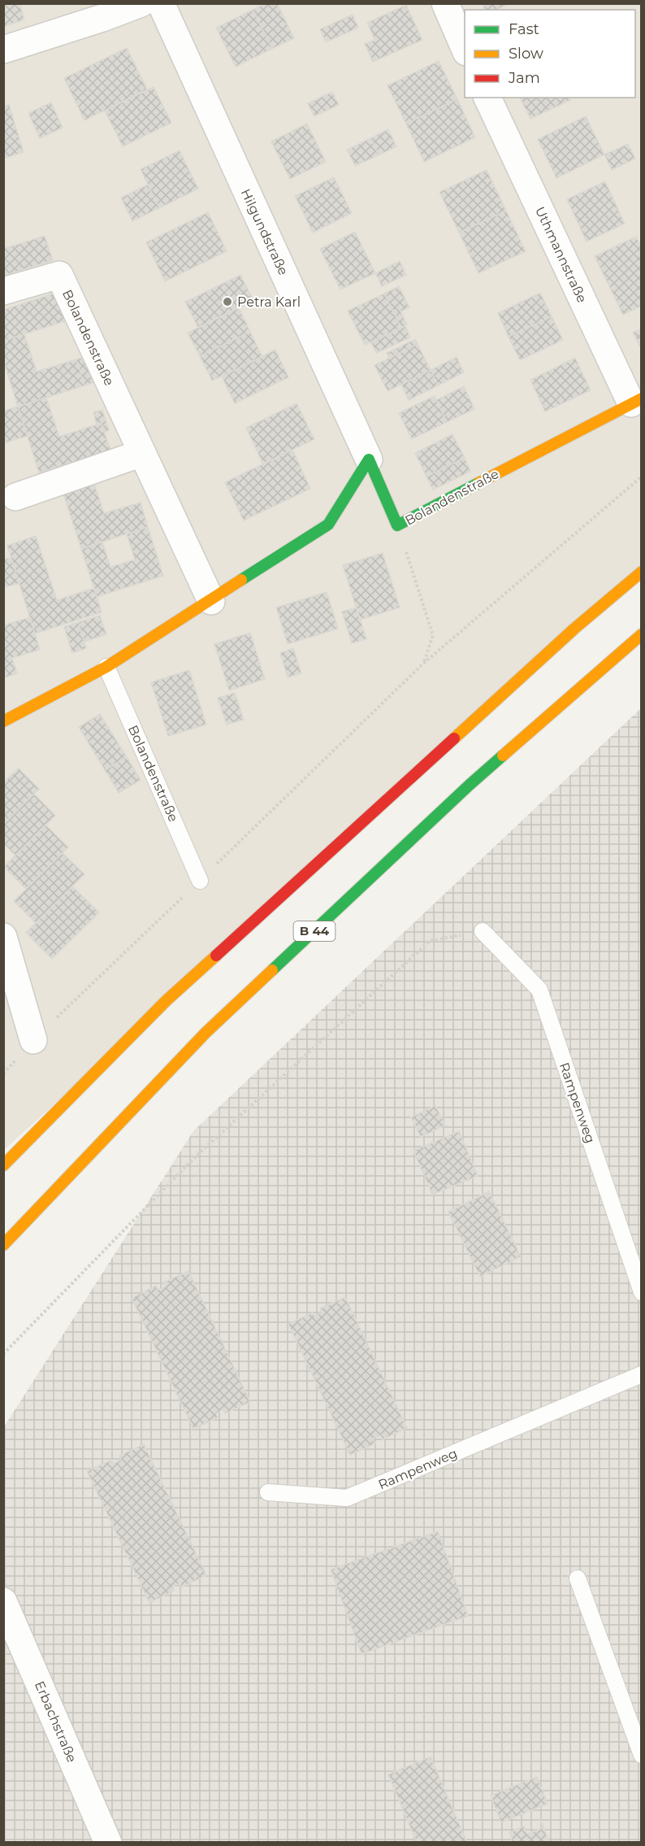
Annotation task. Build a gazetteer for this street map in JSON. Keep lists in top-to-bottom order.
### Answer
{
  "streets": {
    "main road": ["Bolandenstraße", "B 44"],
    "street": ["Hilgundstraße", "Uthmannstraße", "Erbachstraße"],
    "lane": ["Rampenweg"]
  },
  "crossings": [
    ["Hilgundstraße", "Bolandenstraße"],
    ["Uthmannstraße", "Bolandenstraße"]
  ],
  "places": ["Petra Karl"],
  "legend": ["Fast", "Slow", "Jam"]
}
